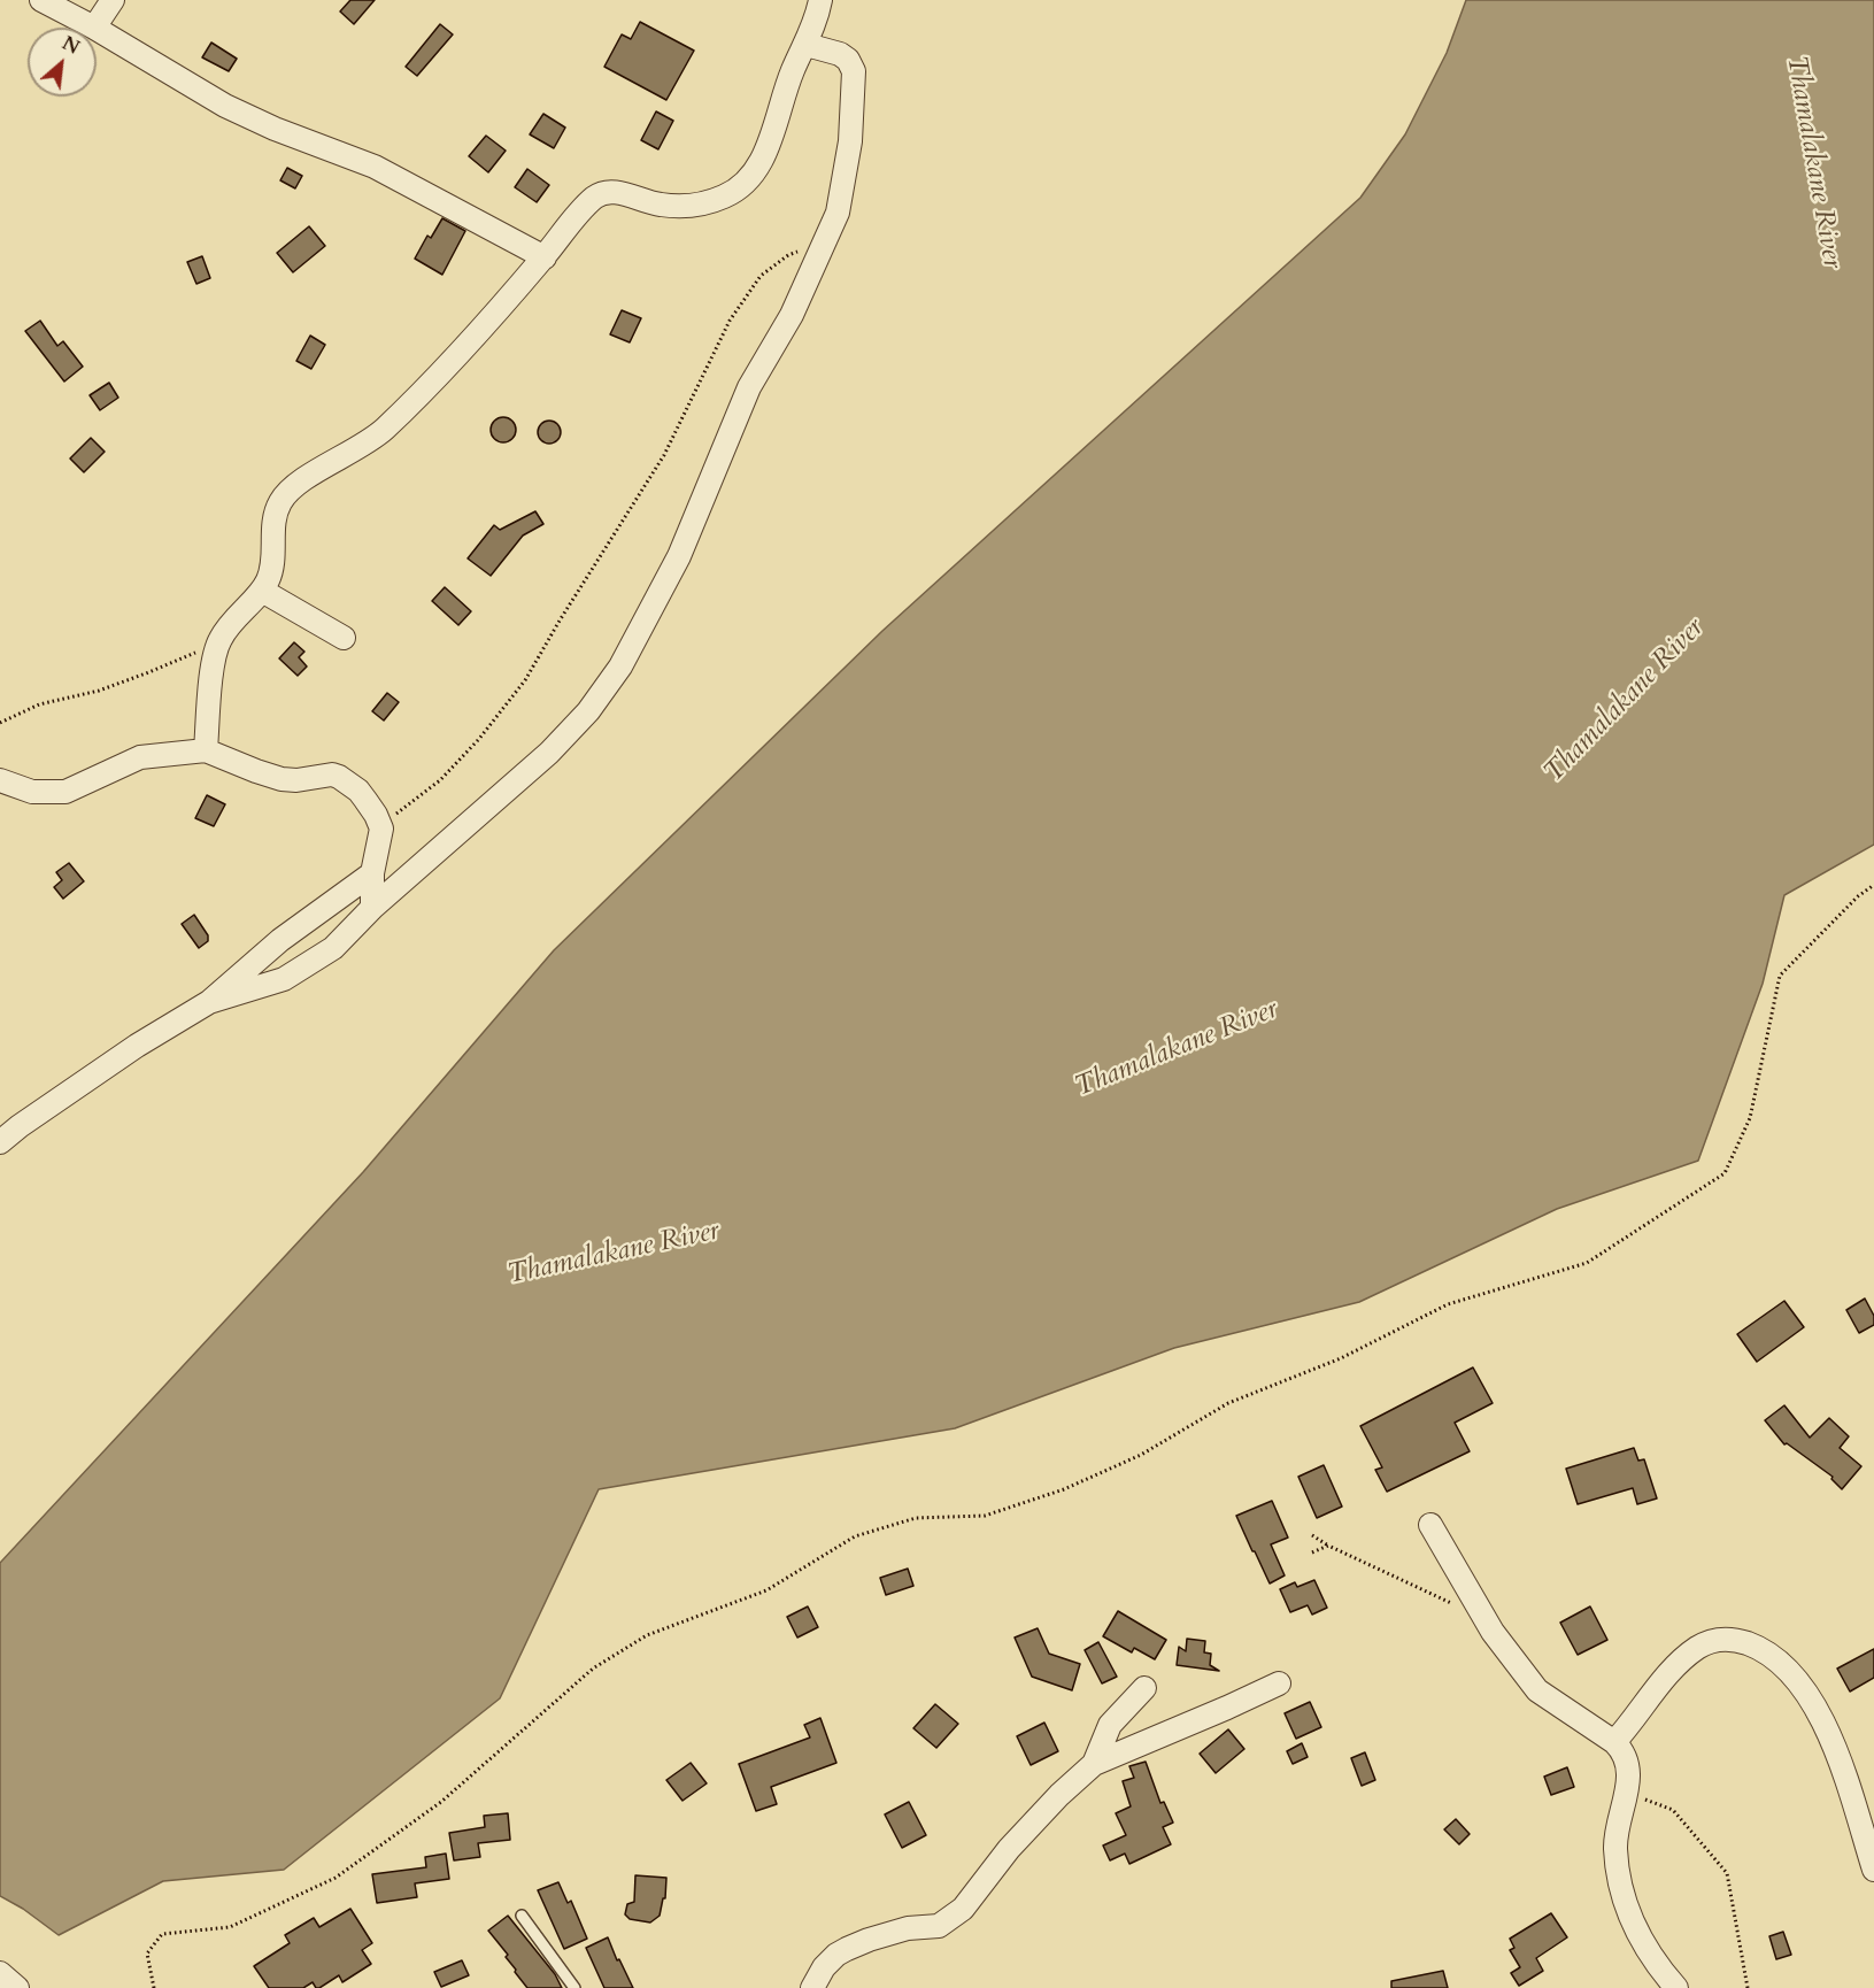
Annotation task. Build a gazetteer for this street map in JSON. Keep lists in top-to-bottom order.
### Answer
{
  "water": ["Thamalakane River"],
  "north": "top right"
}
